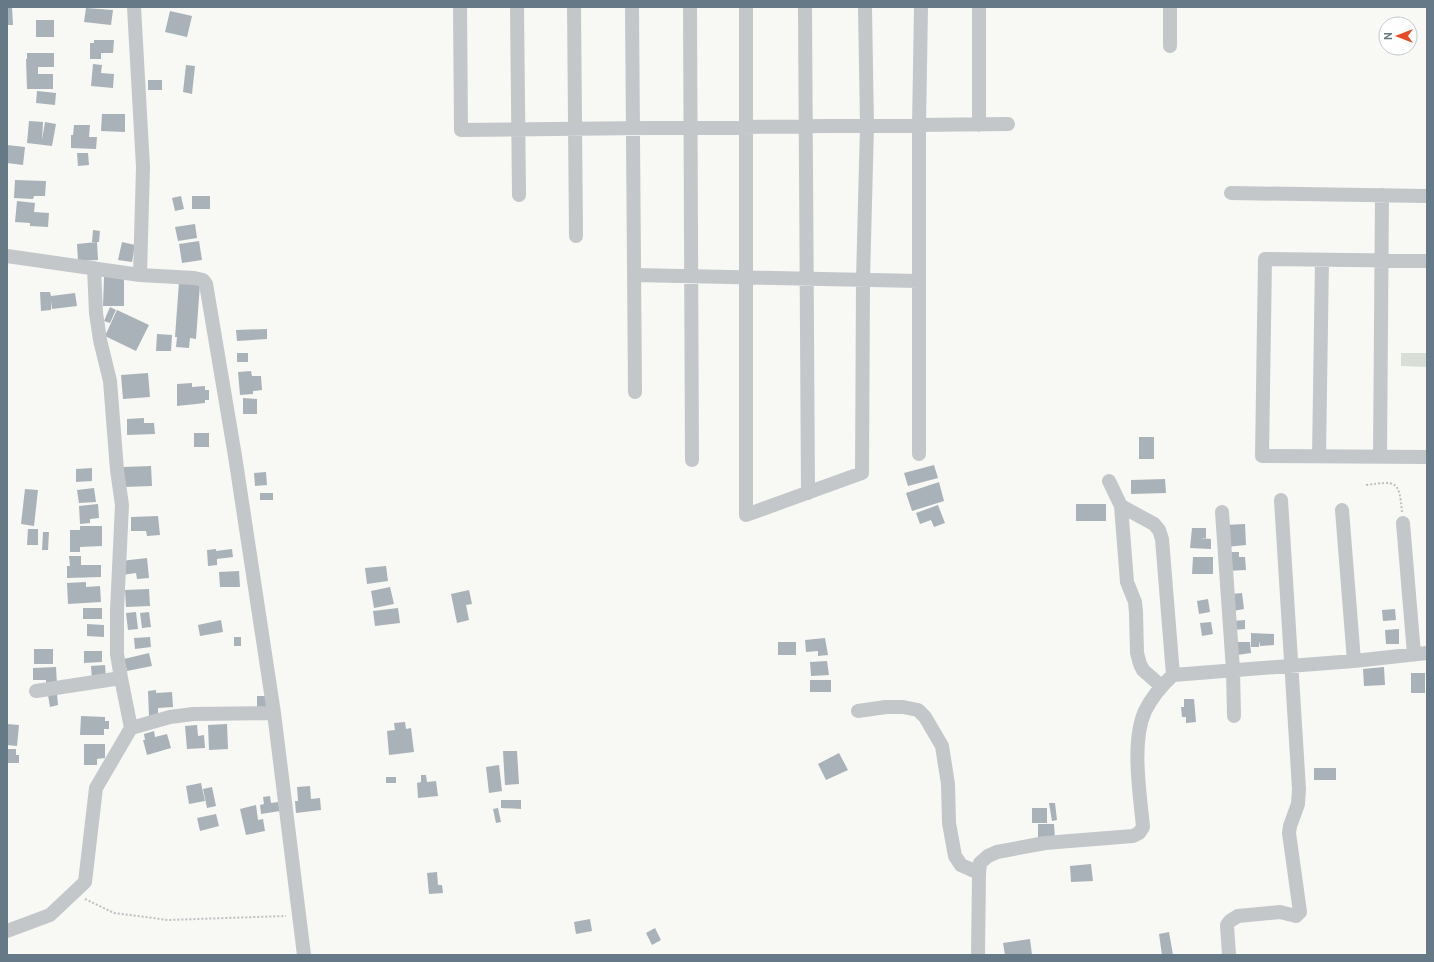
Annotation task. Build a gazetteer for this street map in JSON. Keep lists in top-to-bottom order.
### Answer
{
  "north": "left"
}
